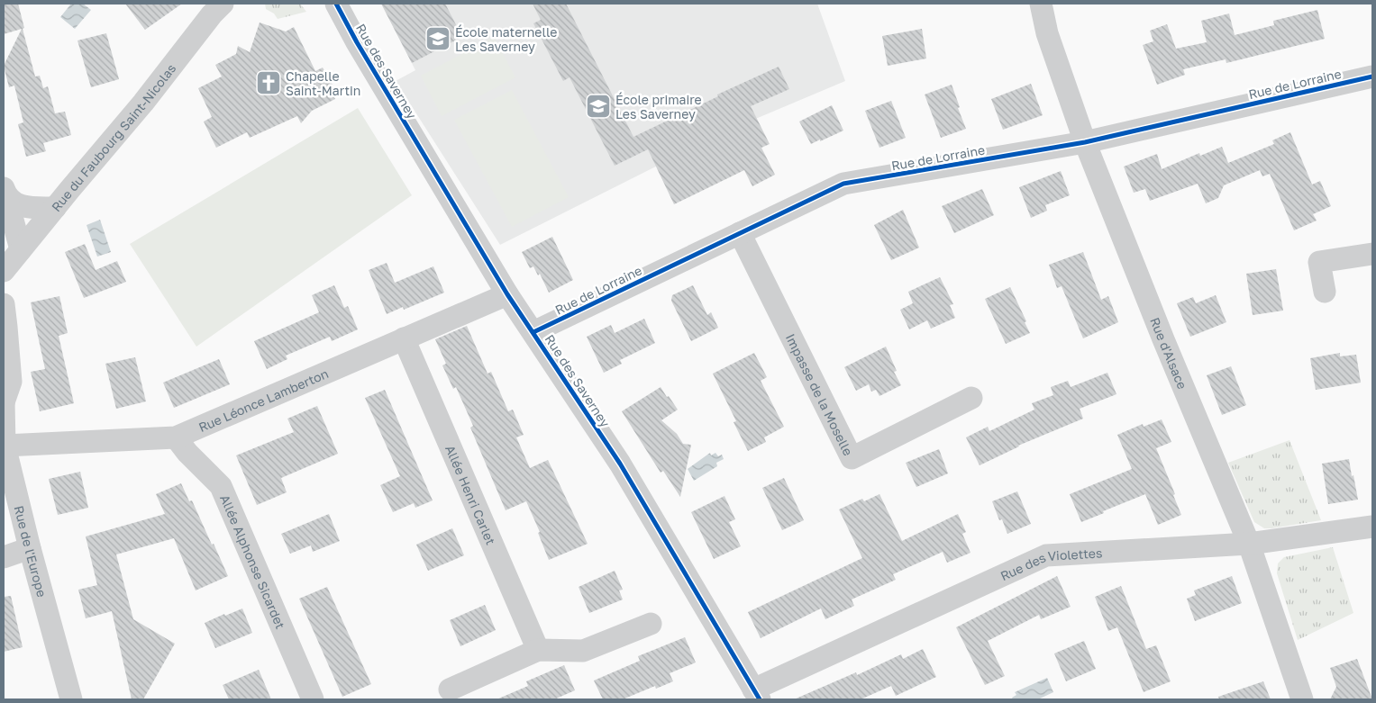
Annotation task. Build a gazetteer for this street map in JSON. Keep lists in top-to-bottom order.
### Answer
{
  "streets": {
    "street": [
      "Rue des Saverney",
      "Rue de Lorraine",
      "Rue du Faubourg Saint-Nicolas",
      "Rue d'Alsace",
      "Impasse de la Moselle",
      "Rue Léonce Lamberton",
      "Allée Henri Carlet",
      "Rue de l'Europe",
      "Allée Alphonse Sicardet",
      "Rue des Violettes"
    ]
  },
  "crossings": [
    ["Rue des Saverney", "Rue de Lorraine"],
    ["Rue des Saverney", "Rue Léonce Lamberton"],
    ["Rue des Saverney", "Rue des Violettes"],
    ["Rue de Lorraine", "Rue d'Alsace"],
    ["Rue de Lorraine", "Impasse de la Moselle"],
    ["Rue d'Alsace", "Rue des Violettes"],
    ["Rue Léonce Lamberton", "Allée Henri Carlet"],
    ["Rue Léonce Lamberton", "Rue de l'Europe"],
    ["Rue Léonce Lamberton", "Allée Alphonse Sicardet"]
  ],
  "places": {
    "school or university": ["École maternelle Les Saverney", "École primaire Les Saverney"],
    "church": ["Chapelle Saint-Martin"]
  }
}
